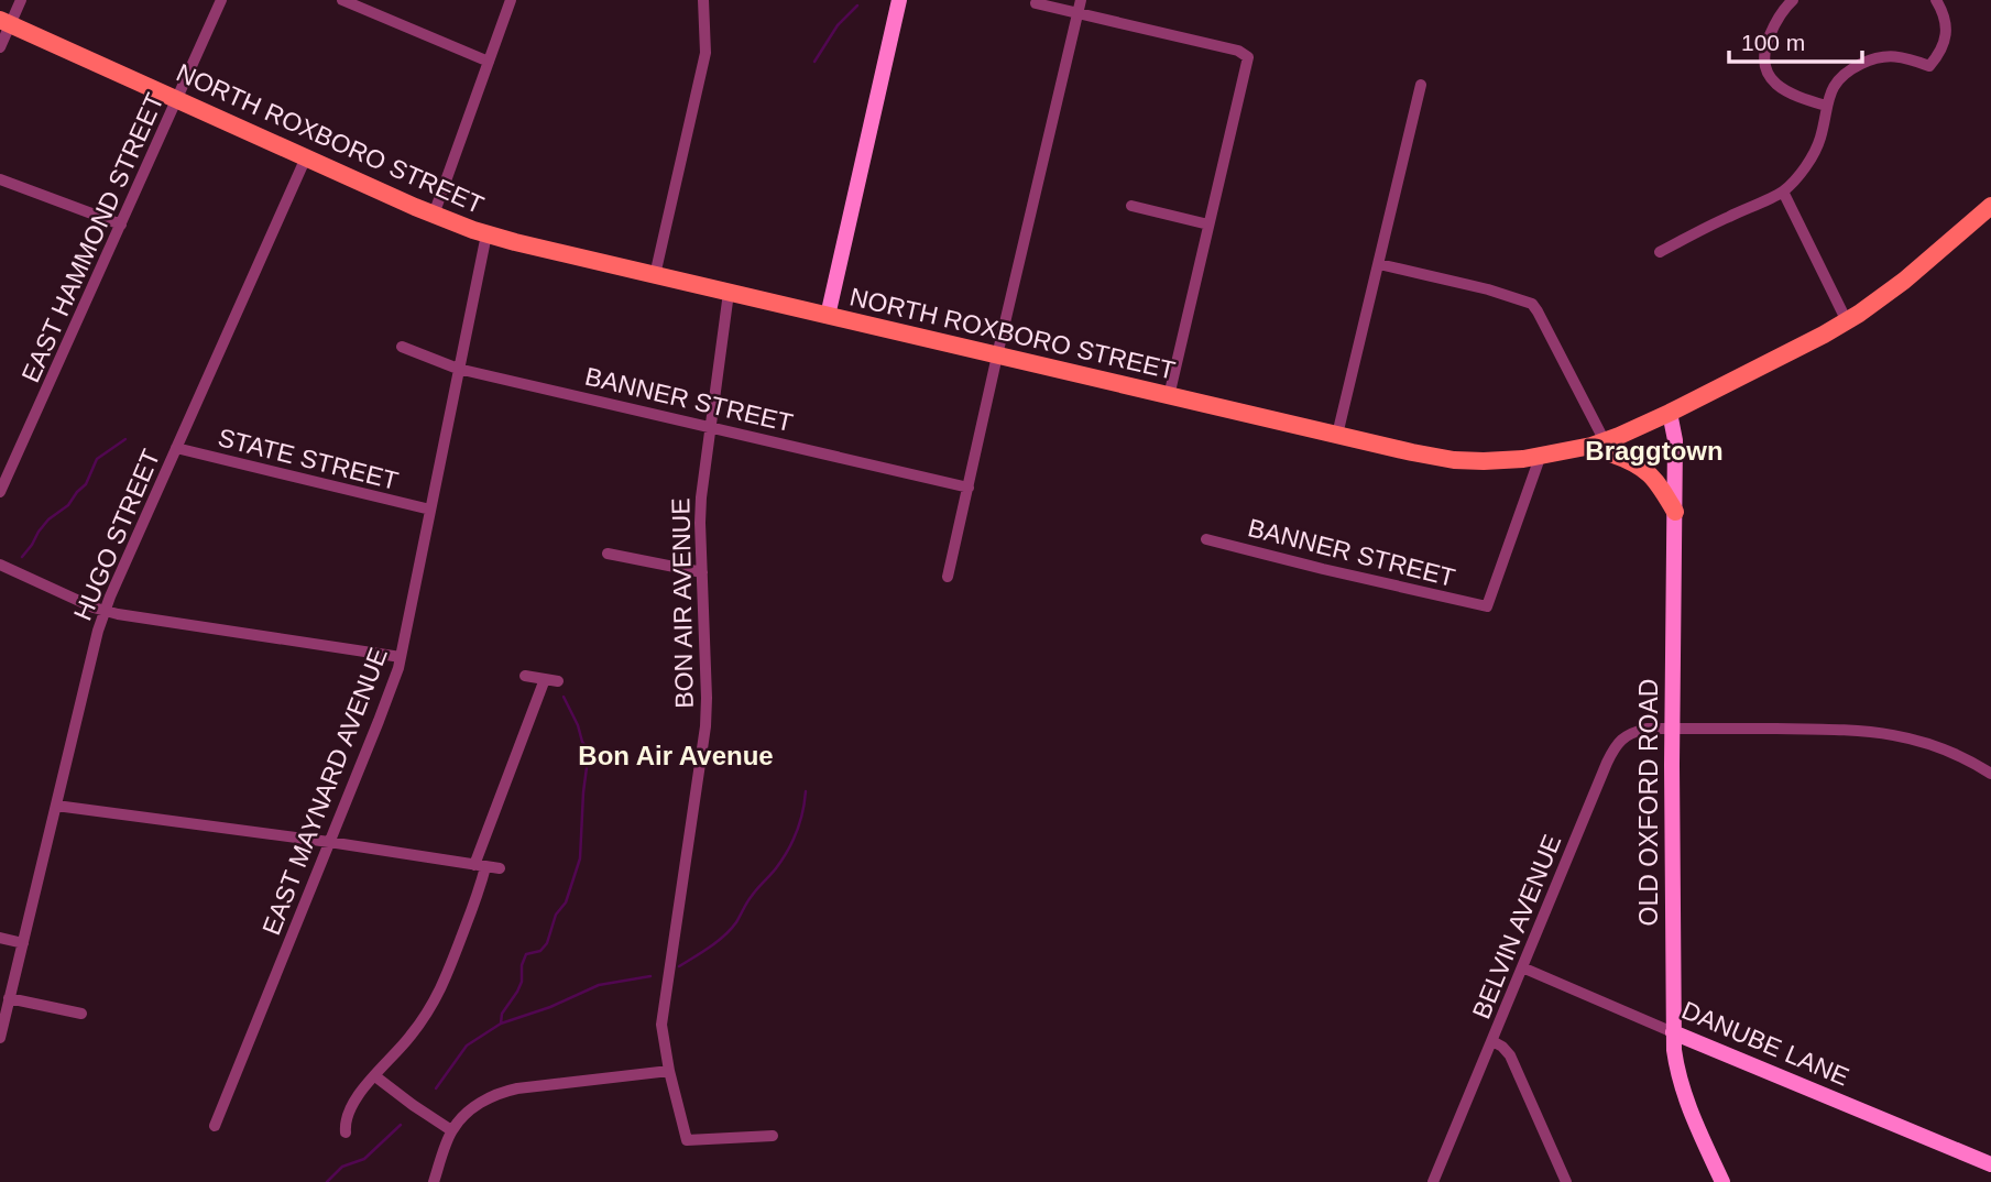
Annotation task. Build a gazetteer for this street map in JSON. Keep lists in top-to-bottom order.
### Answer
{
  "streets": {
    "main road": ["NORTH ROXBORO STREET"],
    "street": [
      "EAST HAMMOND STREET",
      "BANNER STREET",
      "STATE STREET",
      "HUGO STREET",
      "BON AIR AVENUE",
      "EAST MAYNARD AVENUE",
      "OLD OXFORD ROAD",
      "BELVIN AVENUE",
      "DANUBE LANE"
    ]
  },
  "crossings": [
    ["NORTH ROXBORO STREET", "EAST HAMMOND STREET"],
    ["NORTH ROXBORO STREET", "BANNER STREET"],
    ["NORTH ROXBORO STREET", "HUGO STREET"],
    ["NORTH ROXBORO STREET", "BON AIR AVENUE"],
    ["NORTH ROXBORO STREET", "EAST MAYNARD AVENUE"],
    ["NORTH ROXBORO STREET", "OLD OXFORD ROAD"],
    ["BANNER STREET", "BON AIR AVENUE"],
    ["BANNER STREET", "EAST MAYNARD AVENUE"],
    ["STATE STREET", "HUGO STREET"],
    ["STATE STREET", "EAST MAYNARD AVENUE"],
    ["OLD OXFORD ROAD", "BELVIN AVENUE"],
    ["OLD OXFORD ROAD", "DANUBE LANE"],
    ["BELVIN AVENUE", "DANUBE LANE"]
  ],
  "districts": ["Braggtown", "Bon Air Avenue"],
  "scale_bar": "100 m"
}
